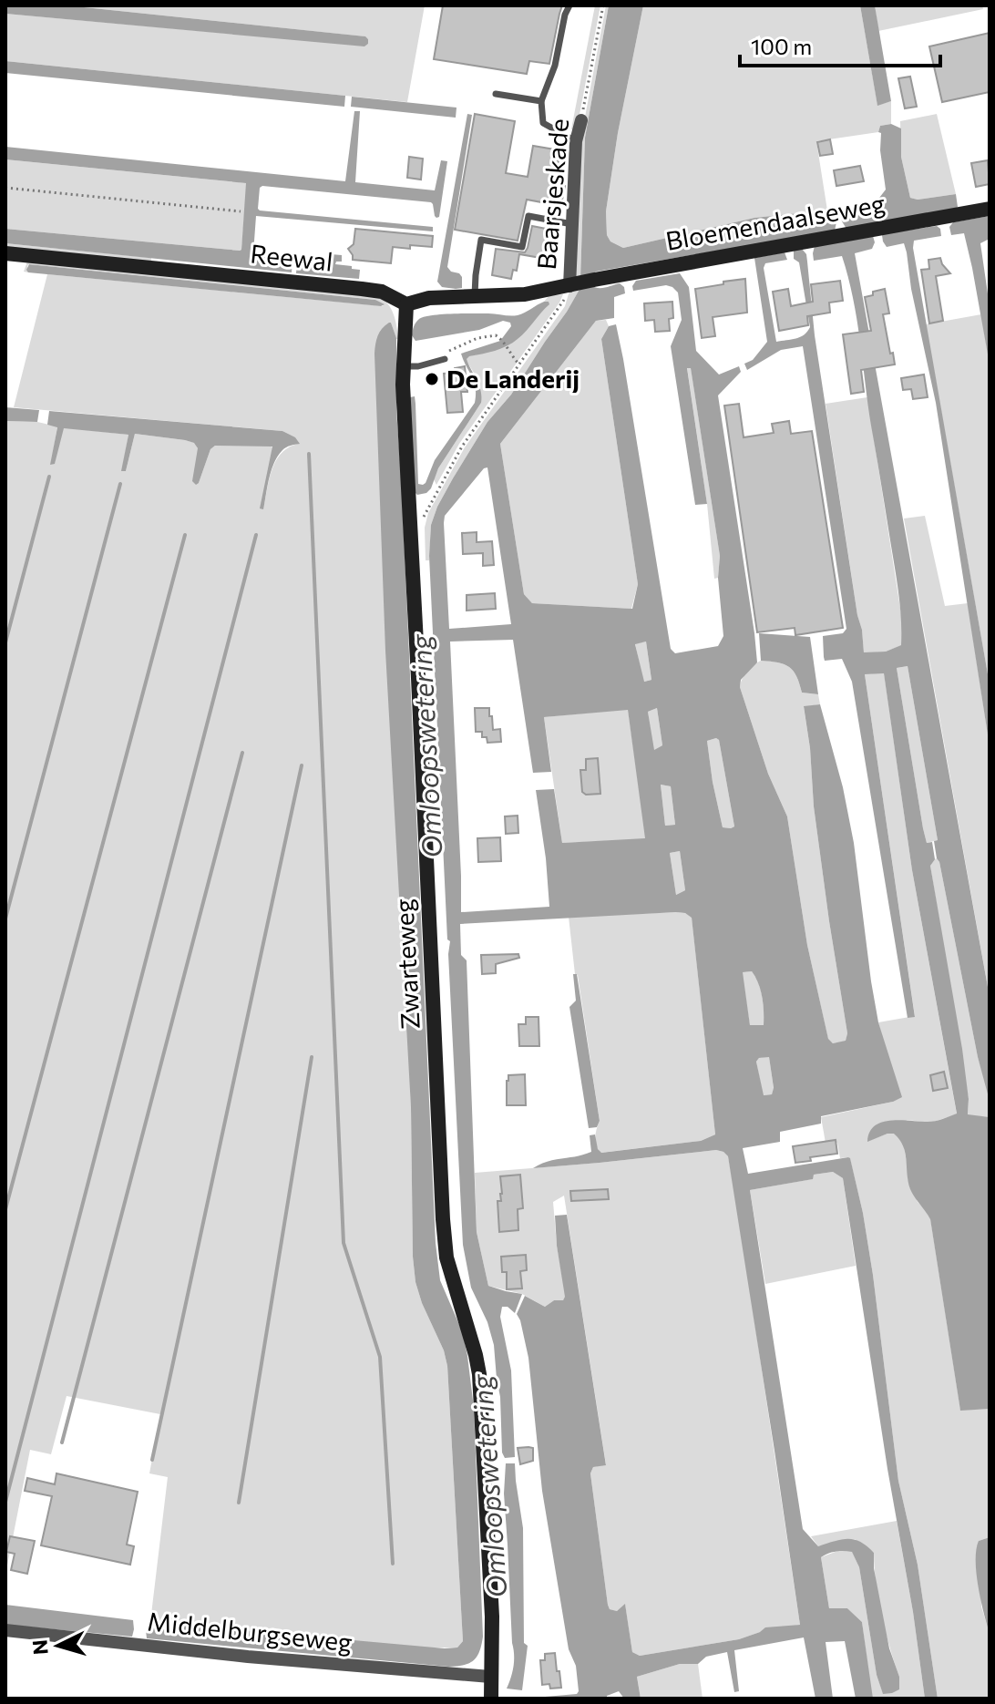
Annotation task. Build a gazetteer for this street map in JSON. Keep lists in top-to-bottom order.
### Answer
{
  "streets": {
    "street": [
      "Baarsjeskade",
      "Bloemendaalseweg",
      "Reewal",
      "Zwarteweg",
      "Middelburgseweg"
    ]
  },
  "crossings": [
    ["Baarsjeskade", "Bloemendaalseweg"],
    ["Reewal", "Zwarteweg"],
    ["Zwarteweg", "Middelburgseweg"]
  ],
  "water": ["Omloopswetering"],
  "places": ["De Landerij"],
  "scale_bar": "100 m",
  "north": "left"
}
